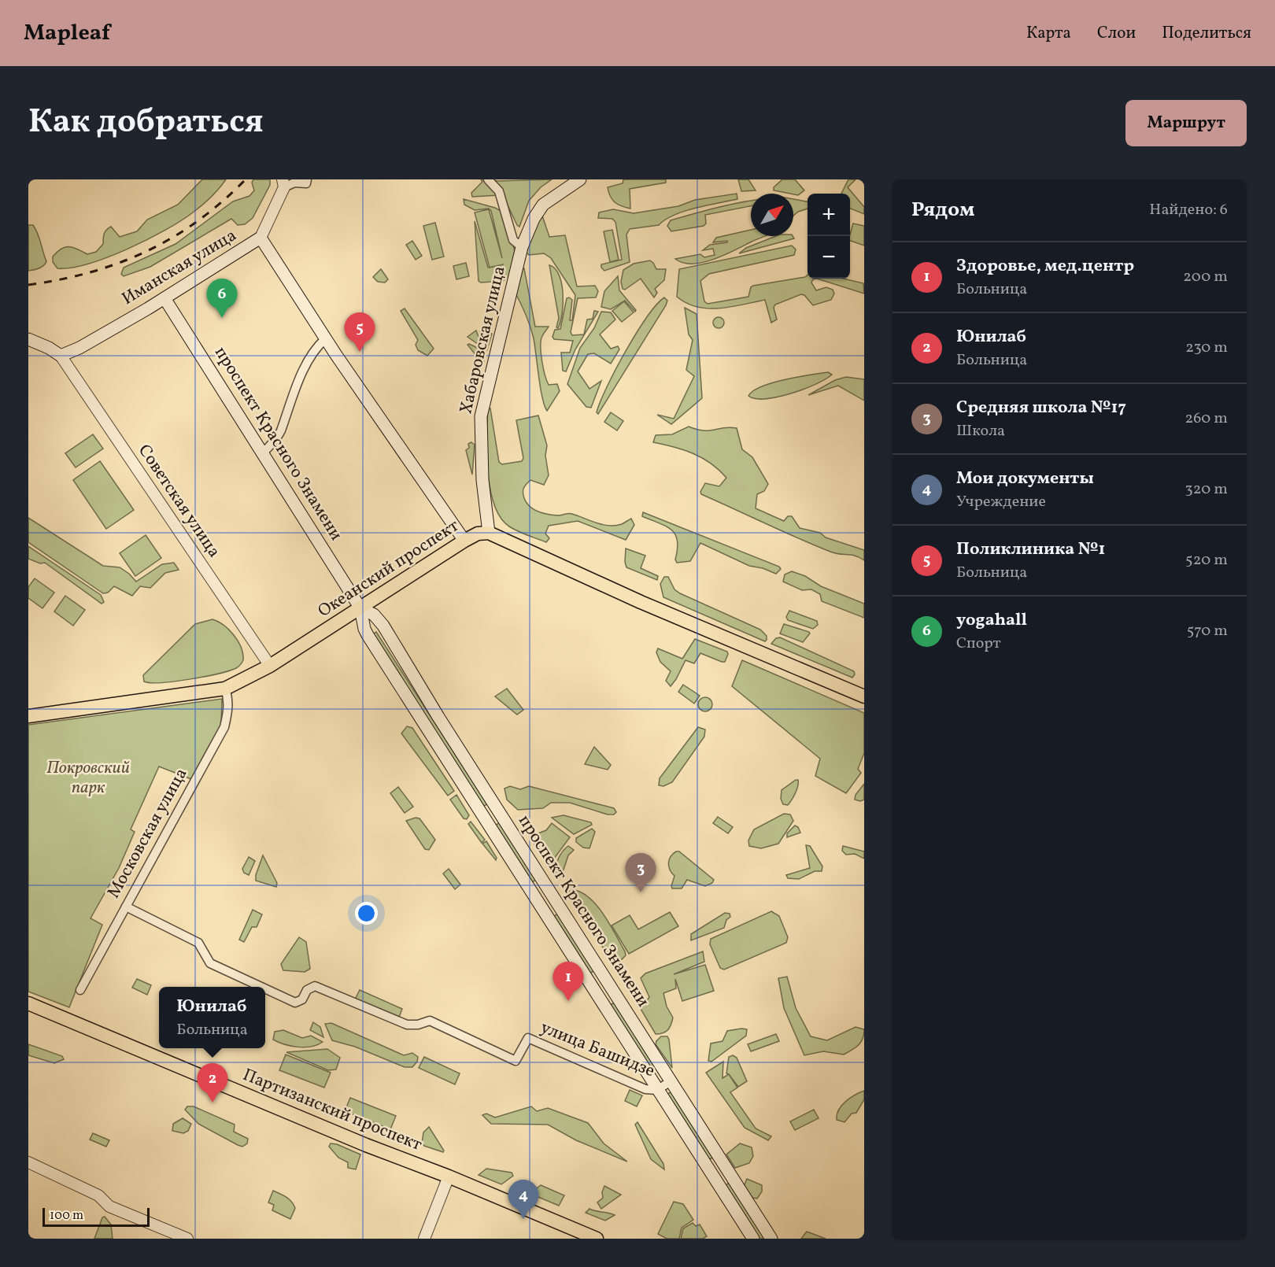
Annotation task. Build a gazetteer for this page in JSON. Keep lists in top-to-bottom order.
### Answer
{
  "streets": {
    "main road": [
      "Иманская улица",
      "Хабаровская улица",
      "проспект Красного Знамени",
      "Океанский проспект",
      "Партизанский проспект"
    ],
    "street": ["Советская улица", "Московская улица", "улица Башидзе"]
  },
  "crossings": [
    ["Иманская улица", "проспект Красного Знамени"],
    ["Иманская улица", "Советская улица"],
    ["Хабаровская улица", "Океанский проспект"],
    ["проспект Красного Знамени", "Океанский проспект"],
    ["проспект Красного Знамени", "улица Башидзе"],
    ["Советская улица", "Океанский проспект"],
    ["Океанский проспект", "Московская улица"],
    ["Московская улица", "улица Башидзе"]
  ],
  "parks": ["Покровский парк"],
  "scale_bar": "100 m",
  "north": "top right",
  "page": {
    "header": "Mapleaf",
    "nav": ["Карта", "Слои", "Поделиться"],
    "title": "Как добраться",
    "buttons": "Маршрут",
    "heading": ["Рядом", "Найдено: 6"],
    "map_buttons": ["+", "−"],
    "list": [
      {
        "mark": "1",
        "name": "Здоровье, мед.центр",
        "note": "Больница",
        "value": "200 m"
      },
      {
        "mark": "2",
        "name": "Юнилаб",
        "note": "Больница",
        "value": "230 m"
      },
      {
        "mark": "3",
        "name": "Средняя школа №17",
        "note": "Школа",
        "value": "260 m"
      },
      {
        "mark": "4",
        "name": "Мои документы",
        "note": "Учреждение",
        "value": "320 m"
      },
      {
        "mark": "5",
        "name": "Поликлиника №1",
        "note": "Больница",
        "value": "520 m"
      },
      {
        "mark": "6",
        "name": "yogahall",
        "note": "Спорт",
        "value": "570 m"
      }
    ],
    "pins": [
      "6",
      "5",
      "3",
      "1",
      "2",
      "4"
    ],
    "popup": ["Юнилаб", "Больница"],
    "scale": "100 m"
  }
}
